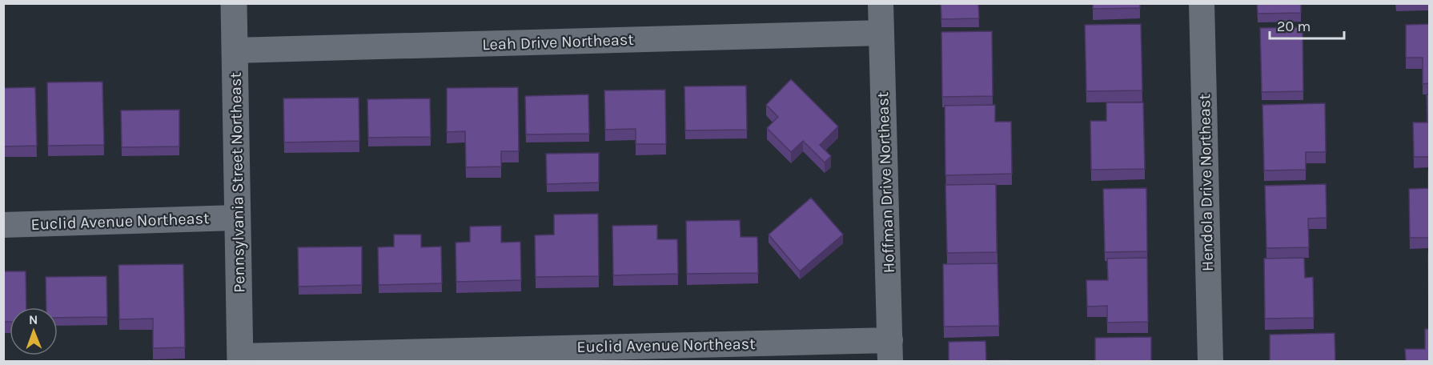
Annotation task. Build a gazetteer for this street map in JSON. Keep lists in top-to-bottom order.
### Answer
{
  "streets": {
    "street": [
      "Leah Drive Northeast",
      "Pennsylvania Street Northeast",
      "Hoffman Drive Northeast",
      "Hendola Drive Northeast",
      "Euclid Avenue Northeast"
    ]
  },
  "crossings": [
    ["Leah Drive Northeast", "Pennsylvania Street Northeast"],
    ["Leah Drive Northeast", "Hoffman Drive Northeast"],
    ["Pennsylvania Street Northeast", "Euclid Avenue Northeast"],
    ["Hoffman Drive Northeast", "Euclid Avenue Northeast"]
  ],
  "scale_bar": "20 m",
  "north": "top"
}
